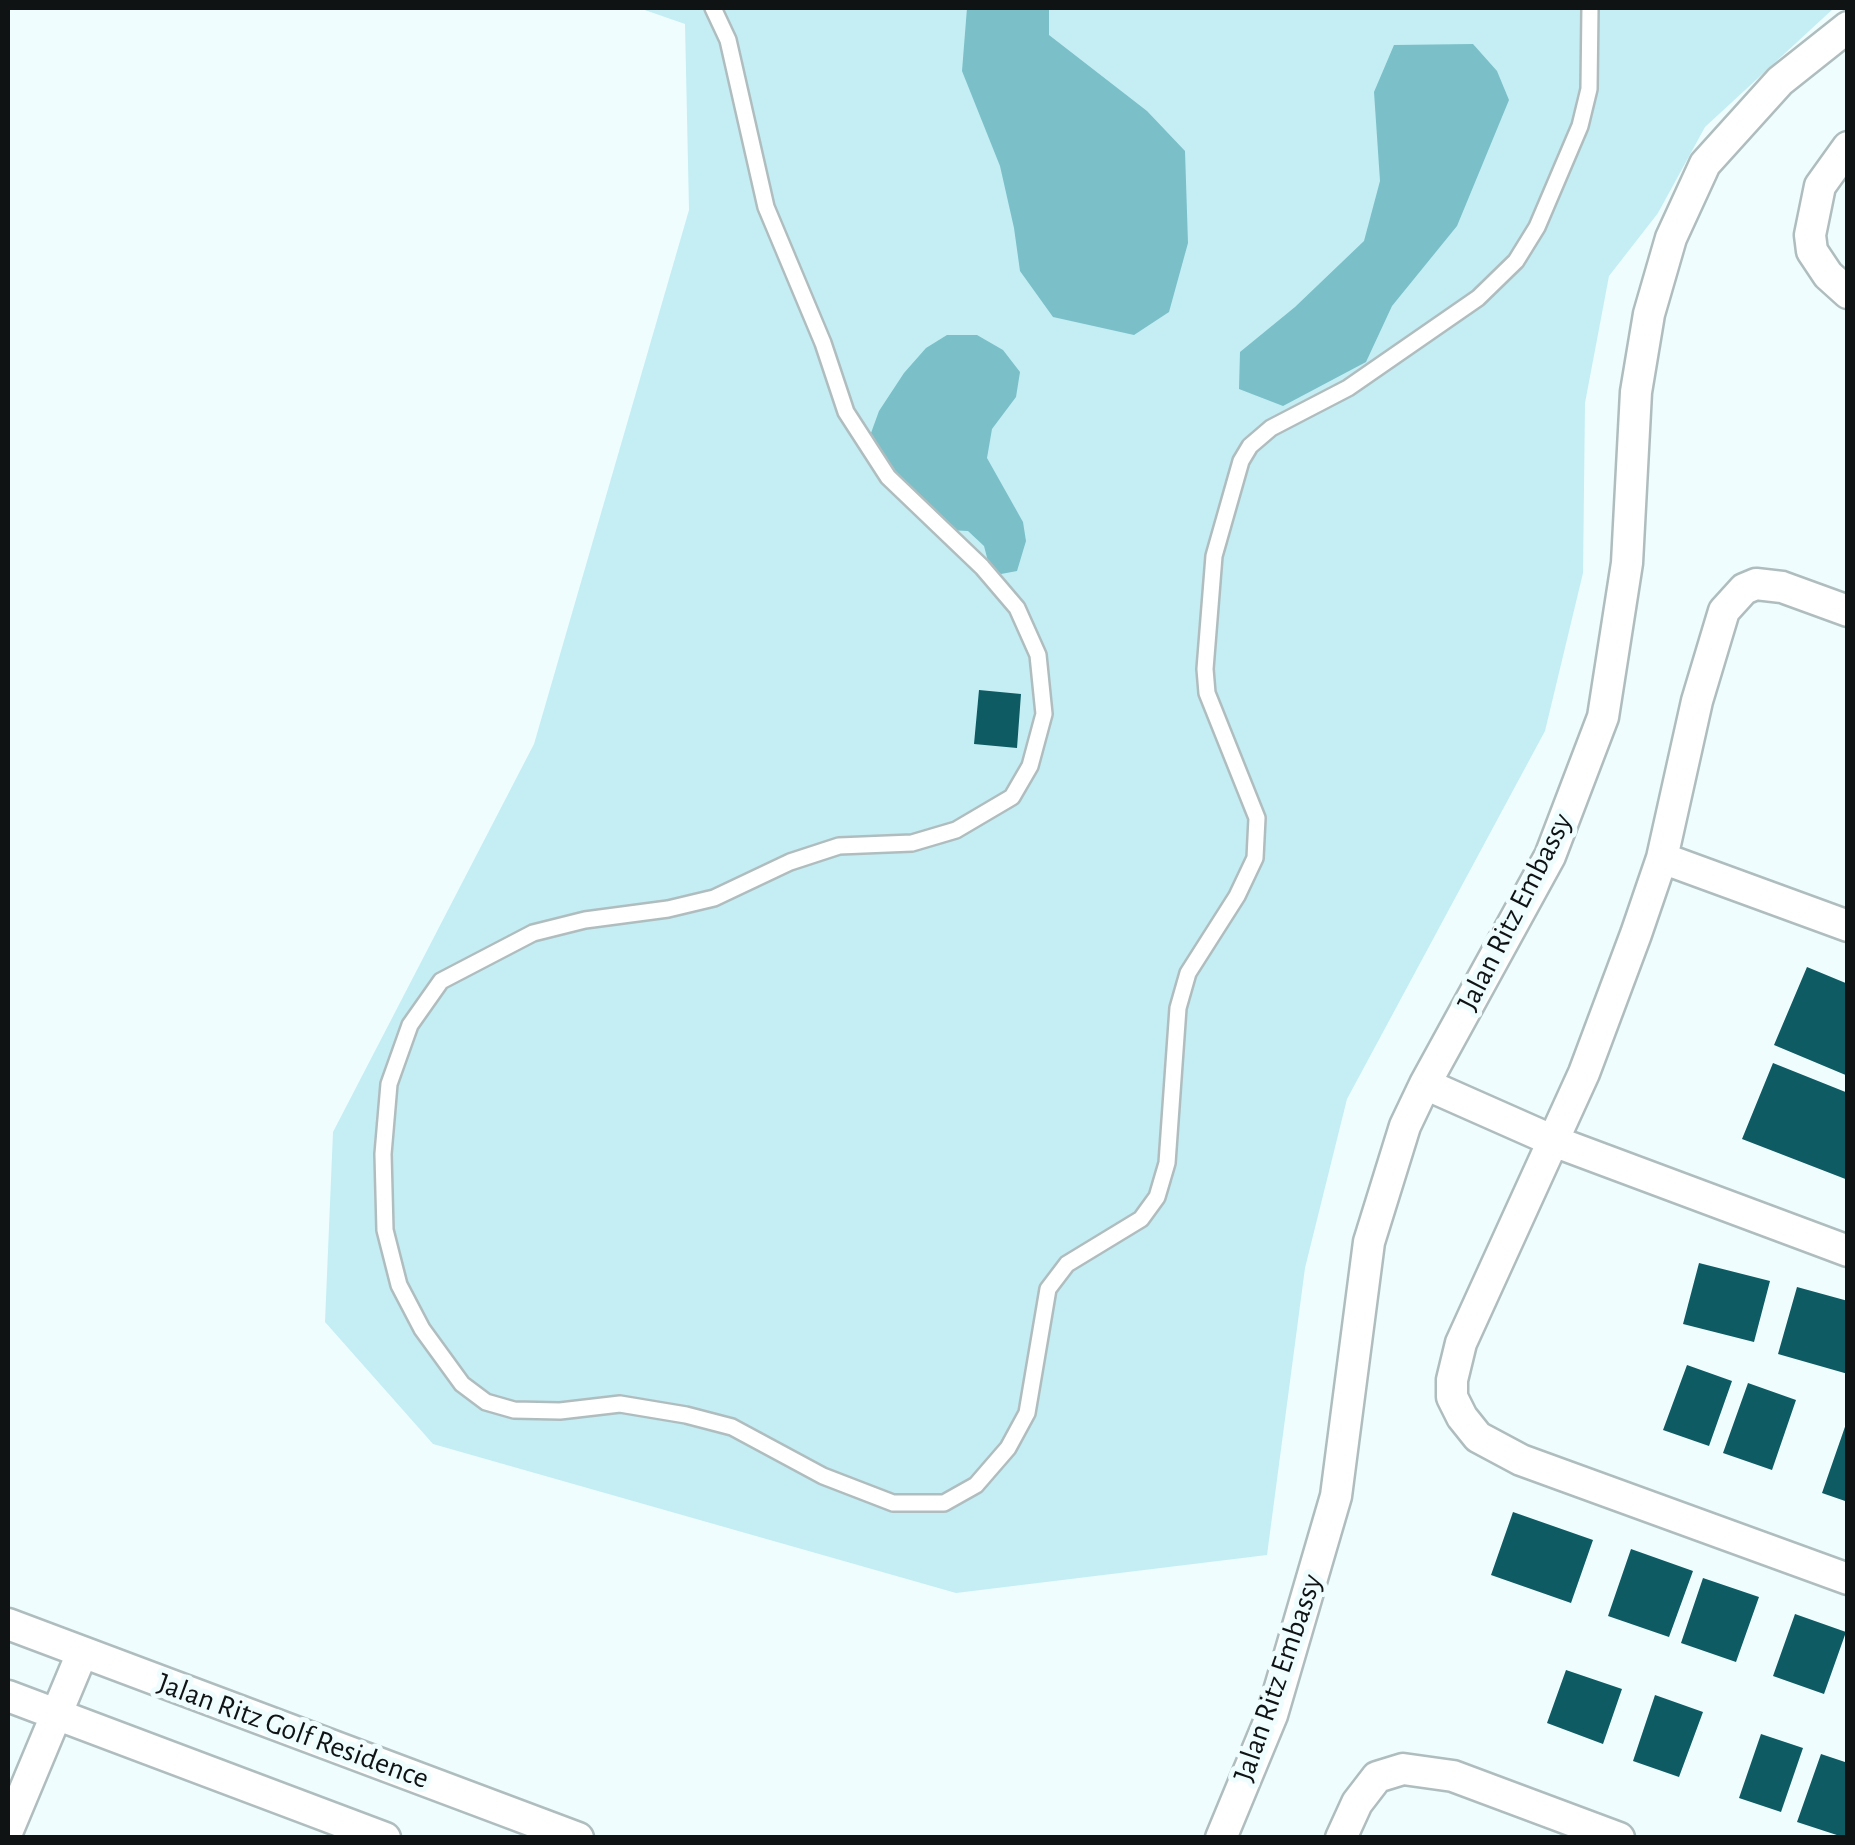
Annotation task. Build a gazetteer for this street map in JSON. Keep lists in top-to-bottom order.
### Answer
{
  "streets": {
    "street": ["Jalan Ritz Embassy", "Jalan Ritz Golf Residence"]
  }
}
